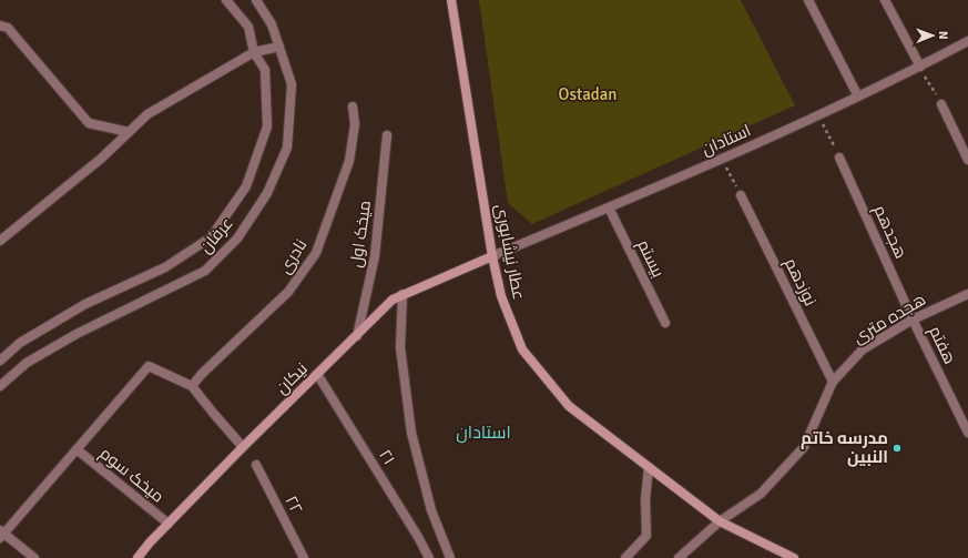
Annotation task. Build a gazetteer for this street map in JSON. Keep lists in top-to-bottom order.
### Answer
{
  "streets": {
    "main road": ["عطار نیشابوری", "نیکان"],
    "street": [
      "استادان",
      "هجدهم",
      "میخک اول",
      "عرفان",
      "نادری",
      "بیستم",
      "نوزدهم",
      "هجده متری",
      "هفتم",
      "۲۱",
      "میخک سوم",
      "۲۲"
    ]
  },
  "crossings": [
    ["استادان", "عطار نیشابوری"],
    ["استادان", "بیستم"],
    ["استادان", "نیکان"],
    ["هجدهم", "هجده متری"],
    ["هجدهم", "هفتم"],
    ["میخک اول", "نیکان"],
    ["عطار نیشابوری", "هجده متری"],
    ["عطار نیشابوری", "نیکان"],
    ["نوزدهم", "هجده متری"],
    ["هجده متری", "هفتم"],
    ["نیکان", "۲۱"],
    ["نیکان", "میخک سوم"]
  ],
  "districts": ["استادان"],
  "parks": ["Ostadan"],
  "places": ["مدرسه خاتم النبین"],
  "north": "right"
}
